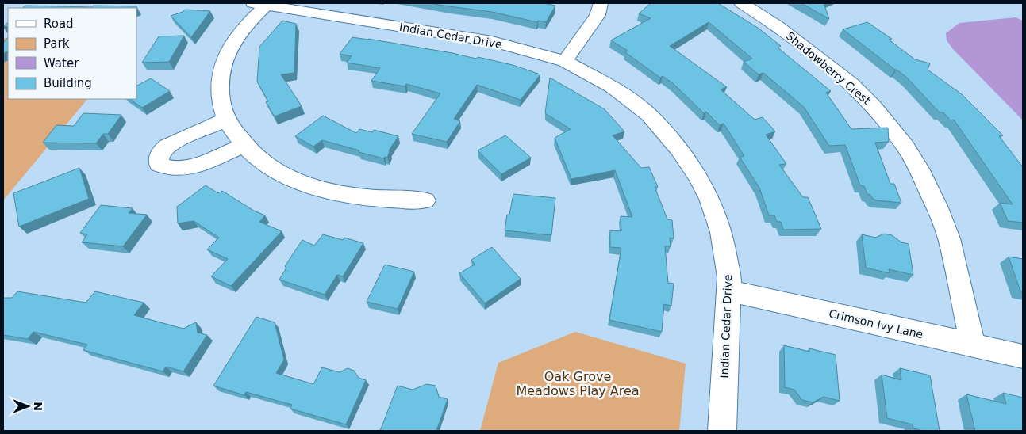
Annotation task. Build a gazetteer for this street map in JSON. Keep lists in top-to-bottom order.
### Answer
{
  "streets": {
    "street": ["Indian Cedar Drive", "Shadowberry Crest", "Crimson Ivy Lane"]
  },
  "crossings": [
    ["Indian Cedar Drive", "Crimson Ivy Lane"],
    ["Shadowberry Crest", "Crimson Ivy Lane"]
  ],
  "parks": ["Oak Grove Meadows Play Area"],
  "legend": [
    "Road",
    "Park",
    "Water",
    "Building"
  ],
  "north": "right"
}
